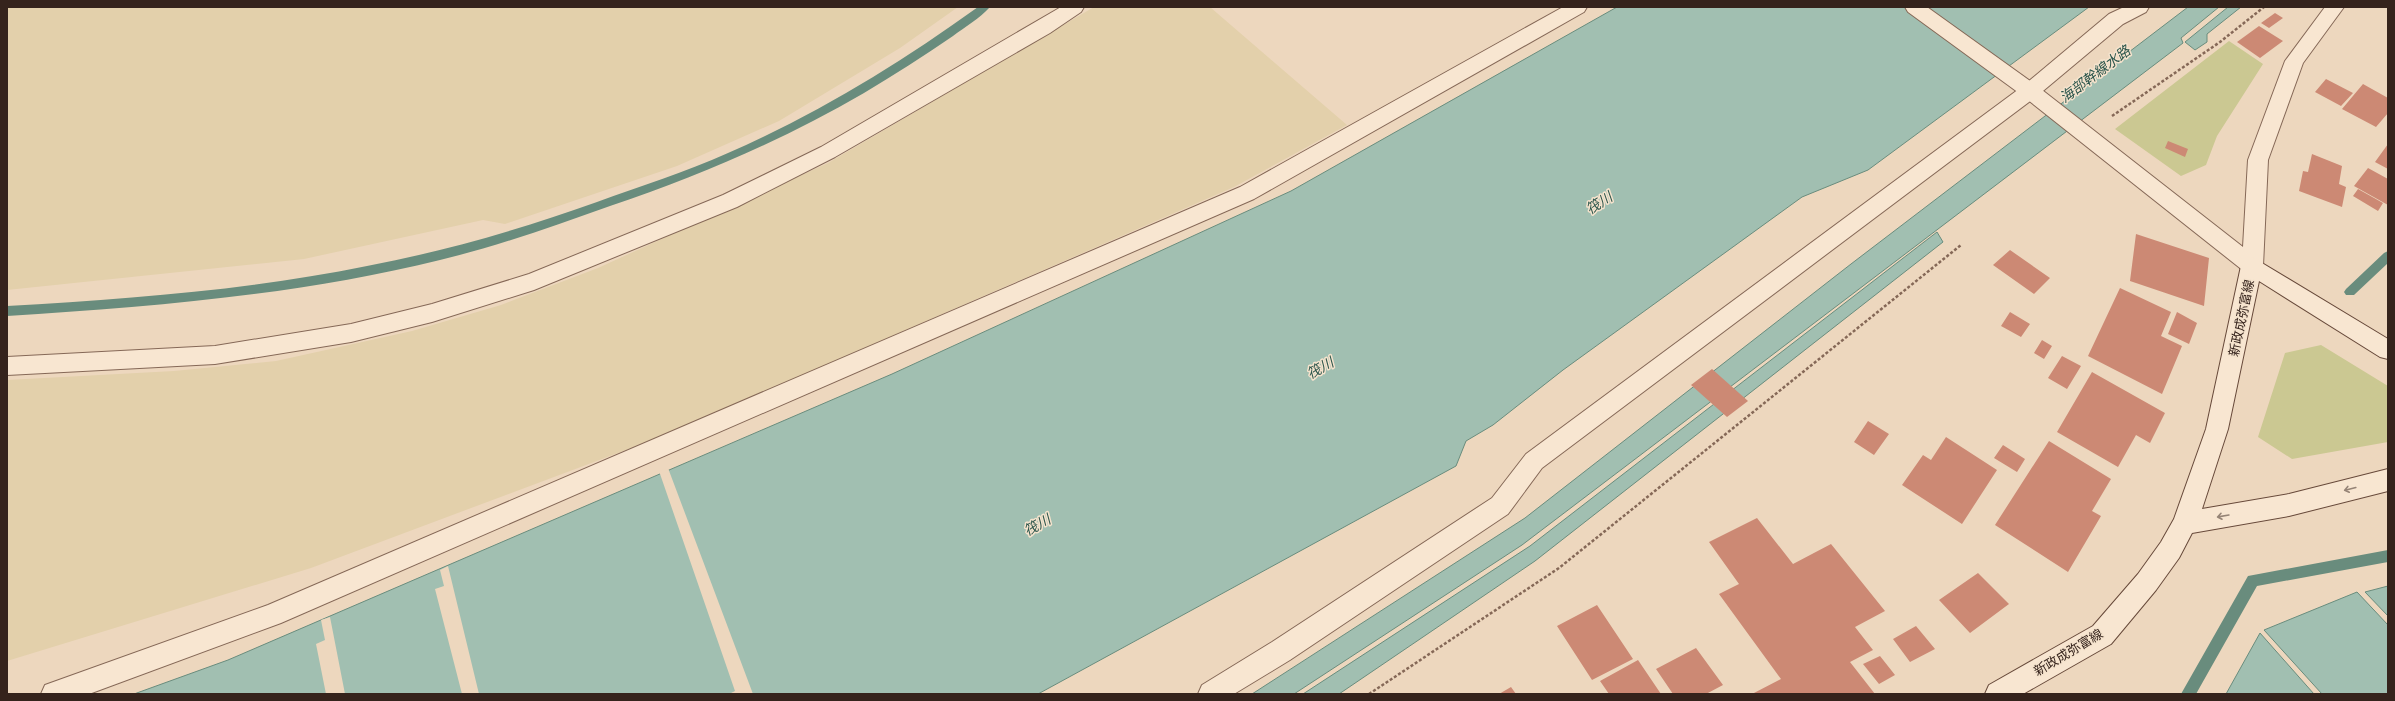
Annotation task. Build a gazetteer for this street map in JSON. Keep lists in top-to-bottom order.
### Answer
{
  "streets": {
    "street": ["新政成弥富線"]
  },
  "water": ["海部幹線水路", "筏川"]
}
